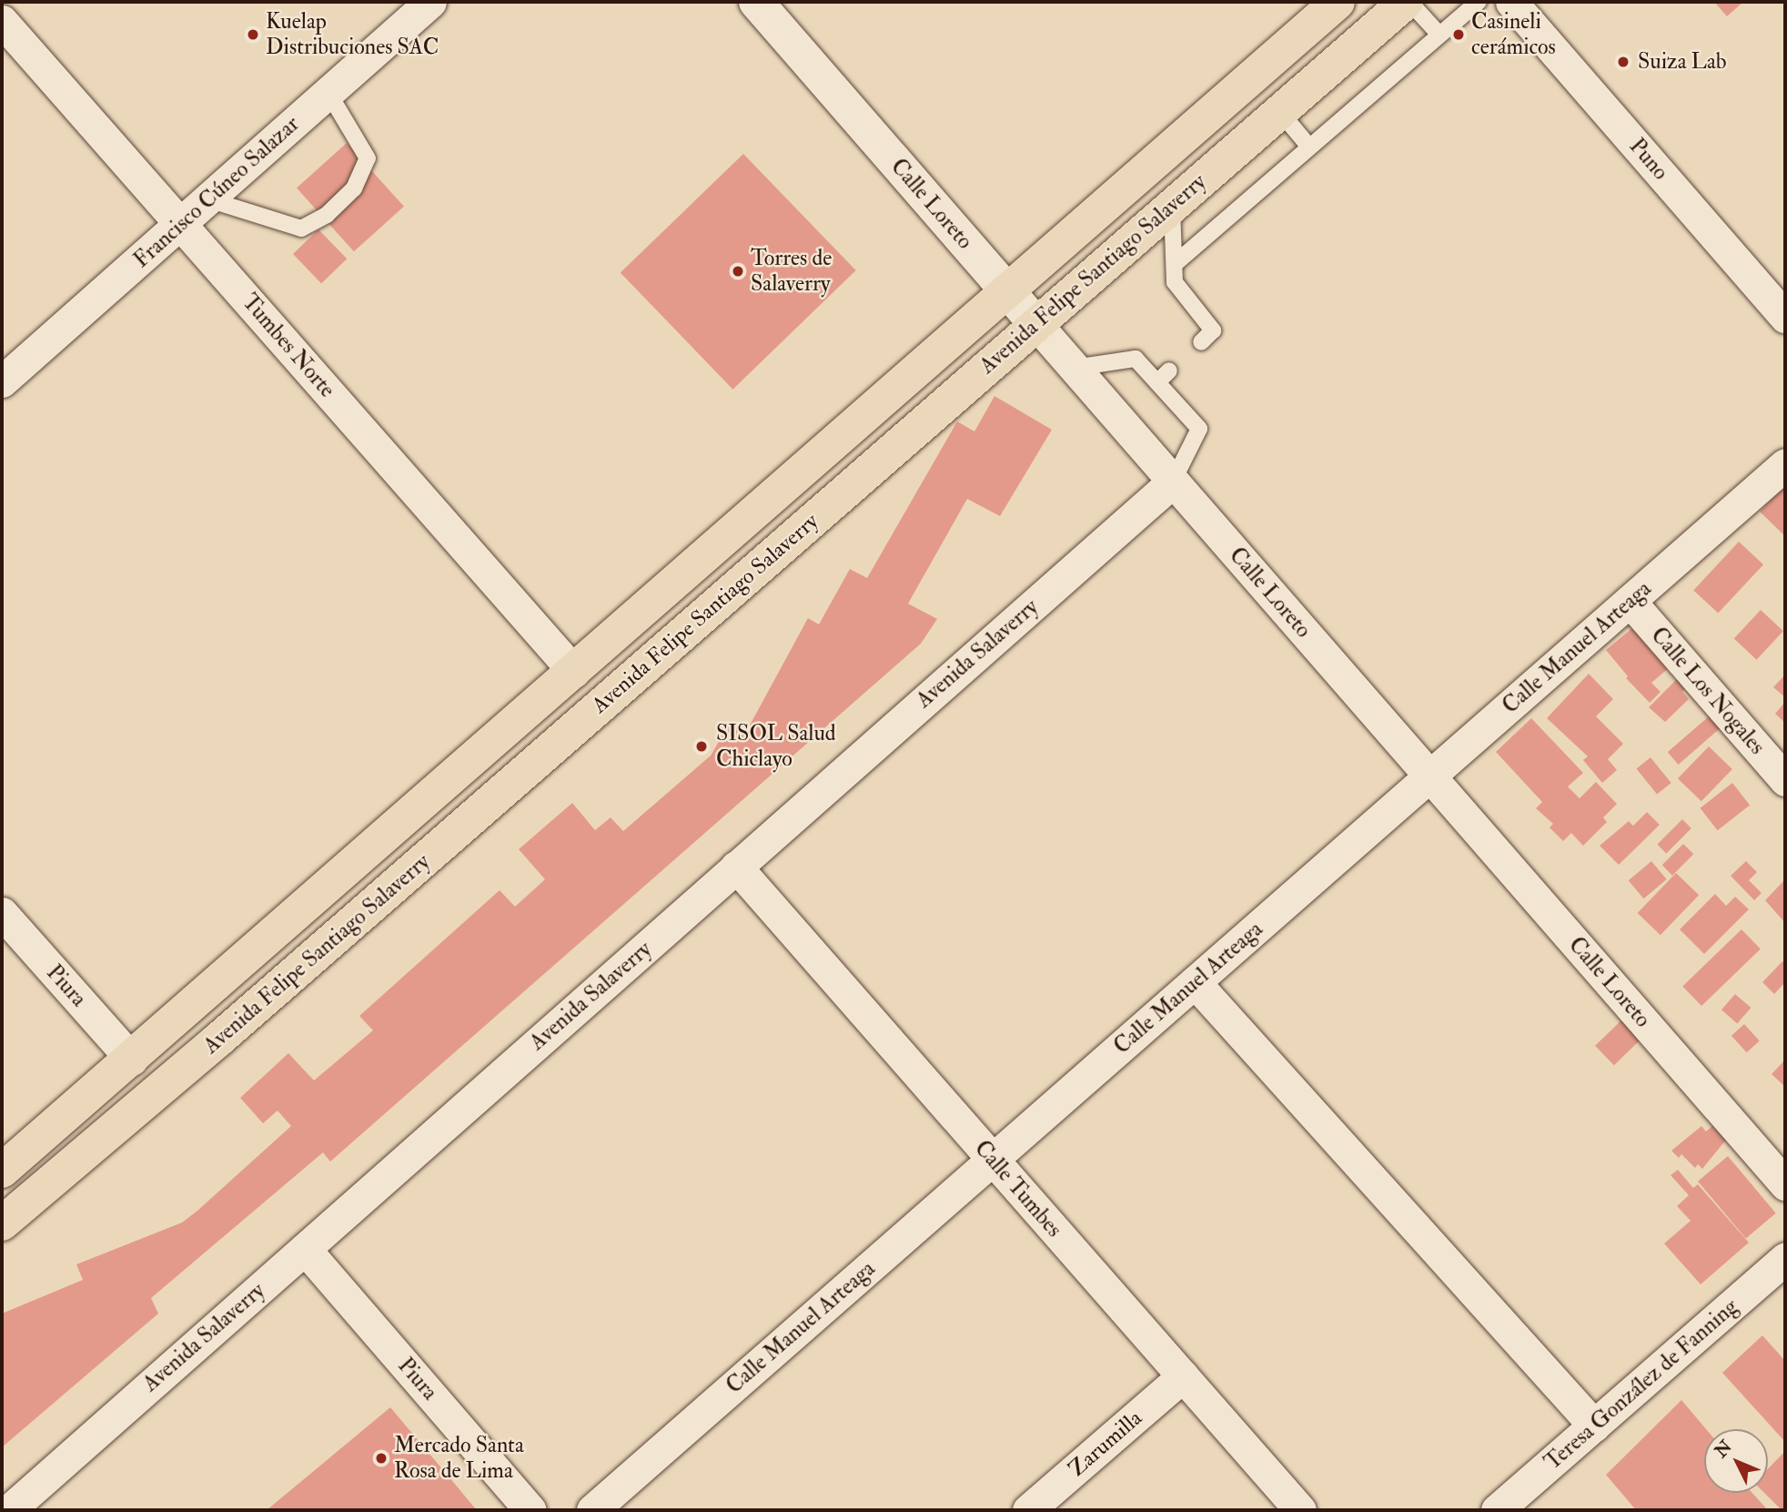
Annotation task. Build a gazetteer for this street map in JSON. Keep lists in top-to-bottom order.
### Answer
{
  "streets": {
    "main road": ["Avenida Felipe Santiago Salaverry"],
    "street": [
      "Puno",
      "Francisco Cúneo Salazar",
      "Calle Loreto",
      "Tumbes Norte",
      "Calle Manuel Arteaga",
      "Avenida Salaverry",
      "Calle Los Nogales",
      "Piura",
      "Calle Tumbes",
      "Teresa González de Fanning",
      "Zarumilla"
    ]
  },
  "crossings": [
    ["Francisco Cúneo Salazar", "Tumbes Norte"],
    ["Calle Loreto", "Avenida Felipe Santiago Salaverry"],
    ["Calle Loreto", "Calle Manuel Arteaga"],
    ["Calle Loreto", "Avenida Salaverry"],
    ["Avenida Felipe Santiago Salaverry", "Tumbes Norte"],
    ["Avenida Felipe Santiago Salaverry", "Piura"],
    ["Calle Manuel Arteaga", "Calle Los Nogales"],
    ["Calle Manuel Arteaga", "Calle Tumbes"],
    ["Avenida Salaverry", "Piura"],
    ["Avenida Salaverry", "Calle Tumbes"],
    ["Calle Tumbes", "Zarumilla"]
  ],
  "places": [
    "Kuelap Distribuciones SAC",
    "Casineli cerámicos",
    "Suiza Lab",
    "Torres de Salaverry",
    "SISOL Salud Chiclayo",
    "Mercado Santa Rosa de Lima"
  ],
  "north": "top left"
}
